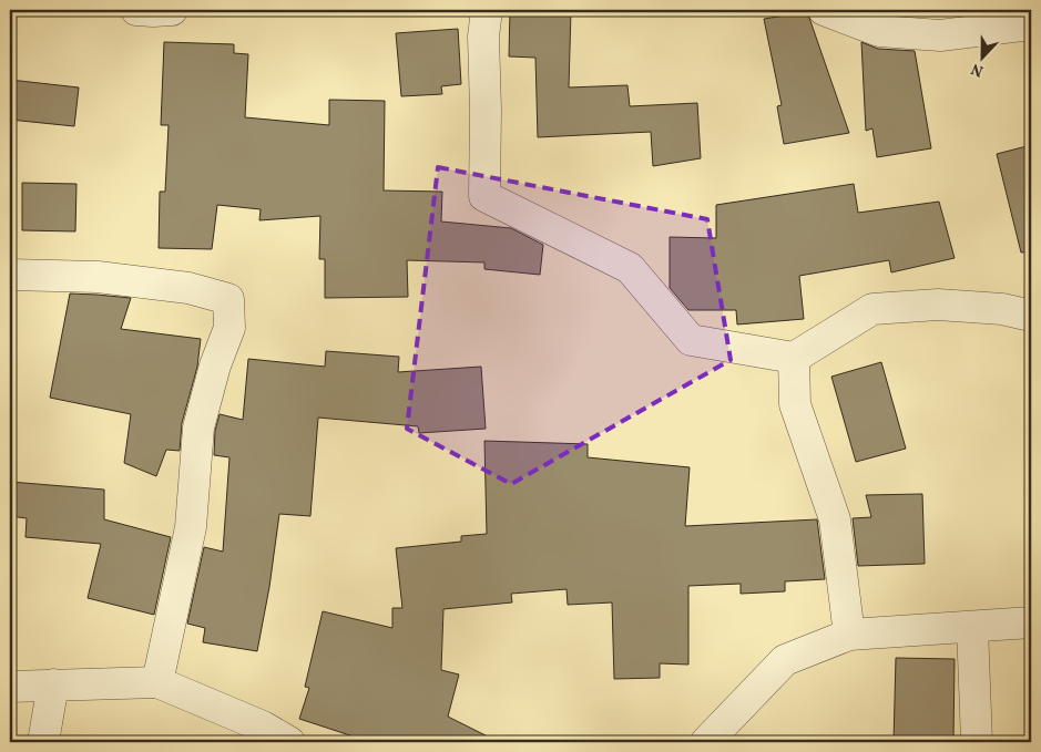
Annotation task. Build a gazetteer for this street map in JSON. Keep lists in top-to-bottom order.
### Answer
{
  "north": "bottom"
}
